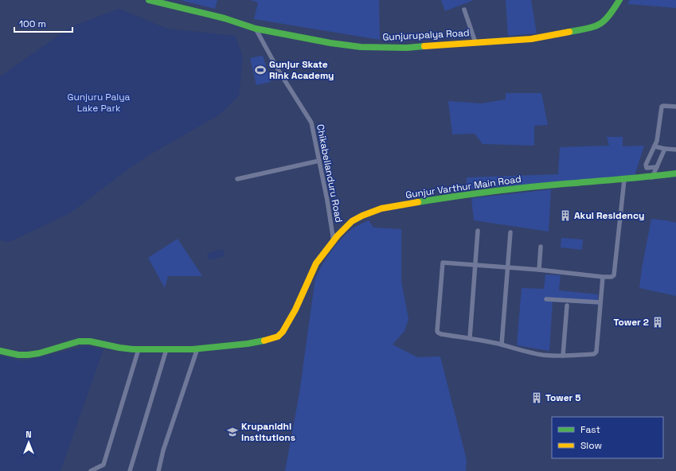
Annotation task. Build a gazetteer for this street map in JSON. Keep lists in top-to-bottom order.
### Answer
{
  "streets": {
    "main road": ["Gunjurupalya Road", "Gunjur Varthur Main Road"],
    "street": ["Chikabellanduru Road"]
  },
  "crossings": [
    ["Gunjurupalya Road", "Chikabellanduru Road"],
    ["Chikabellanduru Road", "Gunjur Varthur Main Road"]
  ],
  "parks": ["Gunjuru Palya Lake Park"],
  "places": {
    "sports": ["Gunjur Skate Rink Academy"],
    "building": ["Akul Residency", "Tower 2", "Tower 5"],
    "school or university": ["Krupanidhi Institutions"]
  },
  "legend": ["Fast", "Slow"],
  "scale_bar": "100 m",
  "north": "top"
}
